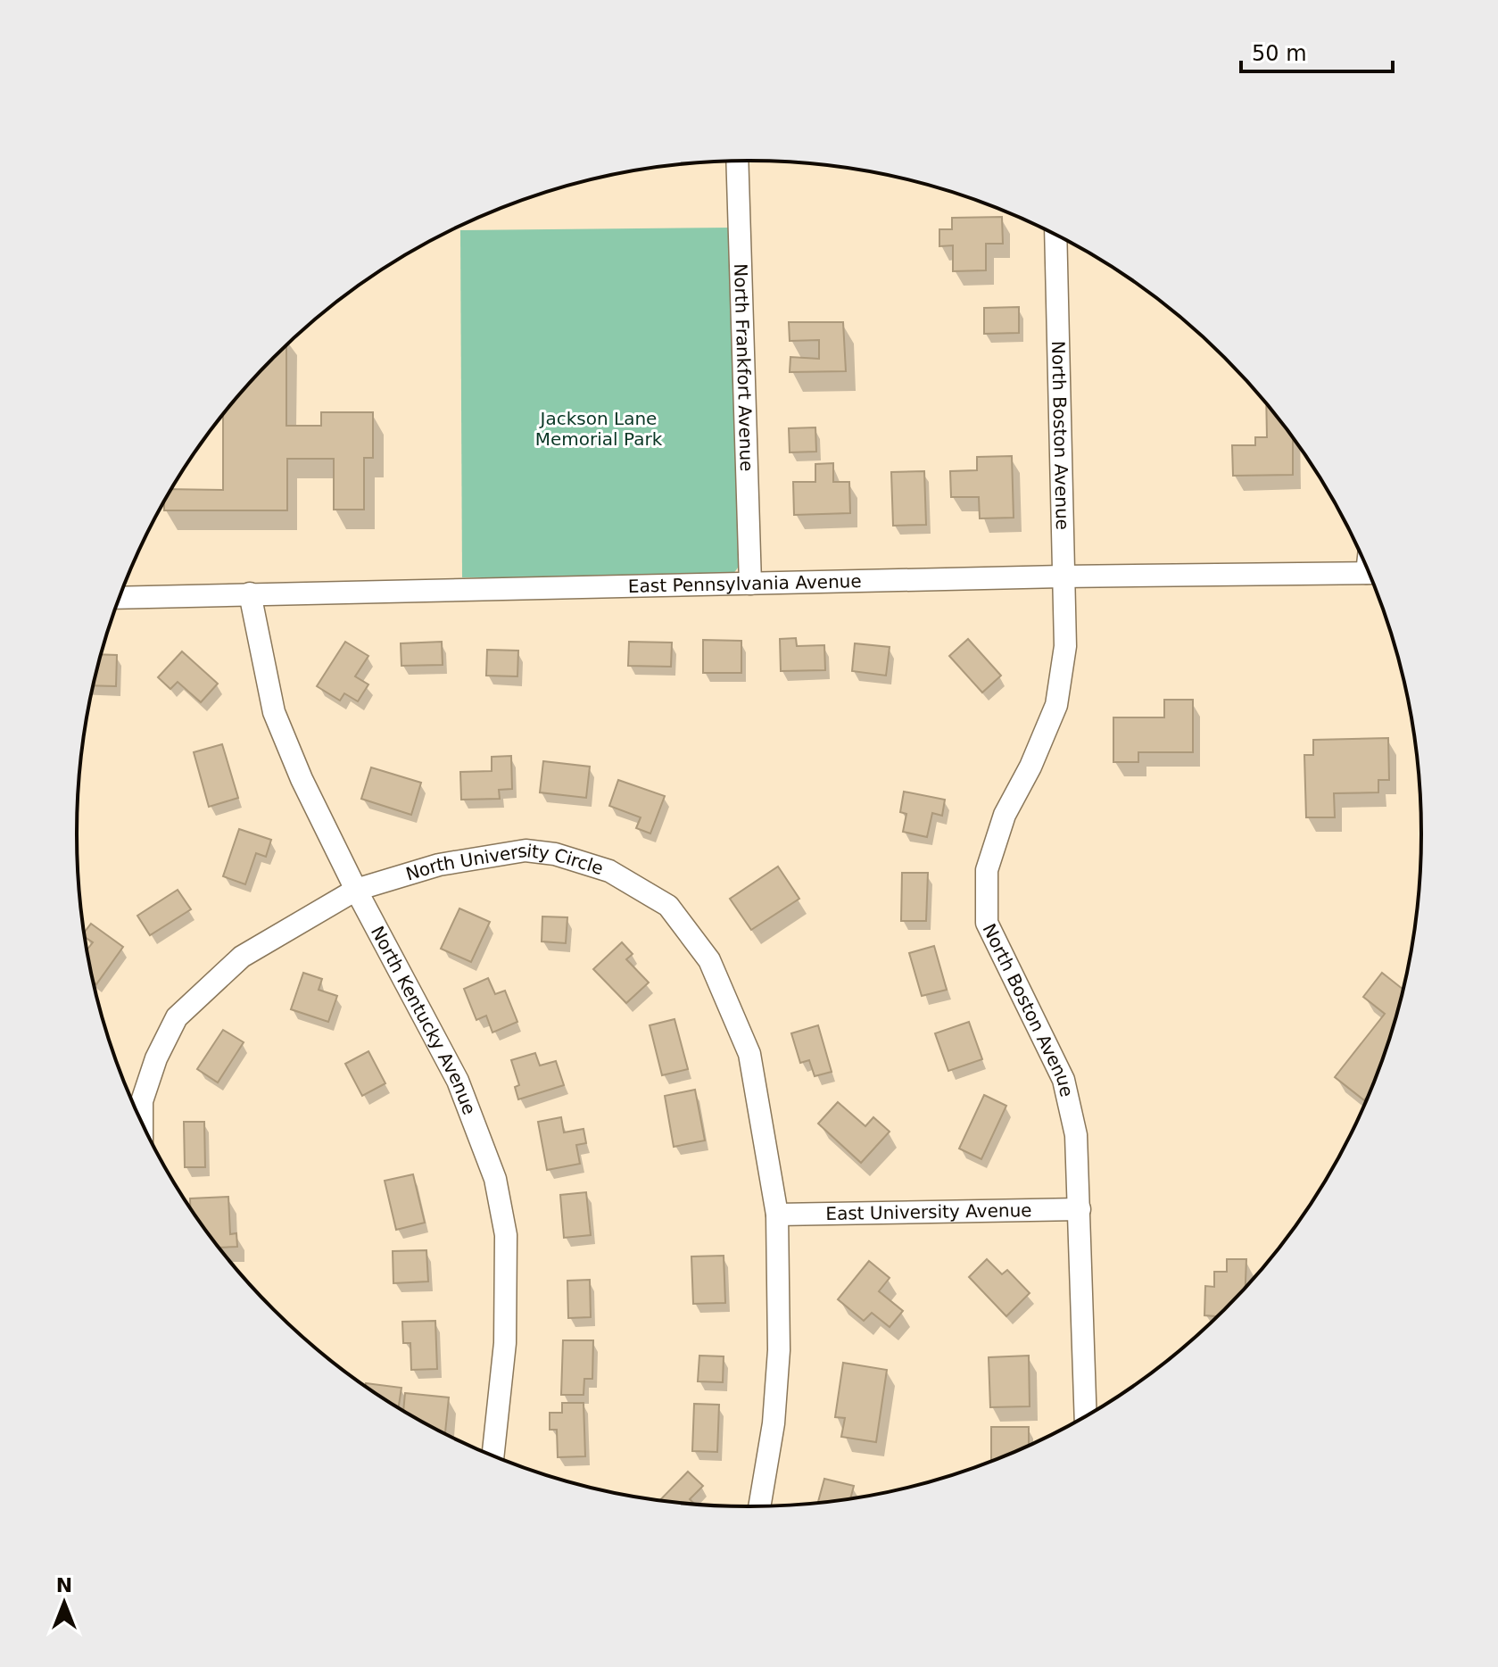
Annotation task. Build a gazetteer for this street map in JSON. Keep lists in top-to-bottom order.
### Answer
{
  "streets": {
    "street": [
      "North Frankfort Avenue",
      "North Boston Avenue",
      "East Pennsylvania Avenue",
      "North University Circle",
      "North Kentucky Avenue",
      "East University Avenue"
    ]
  },
  "crossings": [
    ["North Frankfort Avenue", "East Pennsylvania Avenue"],
    ["North Boston Avenue", "East Pennsylvania Avenue"],
    ["North Boston Avenue", "East University Avenue"],
    ["East Pennsylvania Avenue", "North Kentucky Avenue"],
    ["North University Circle", "North Kentucky Avenue"],
    ["North University Circle", "East University Avenue"]
  ],
  "parks": ["Jackson Lane Memorial Park"],
  "scale_bar": "50 m",
  "north": "top"
}
